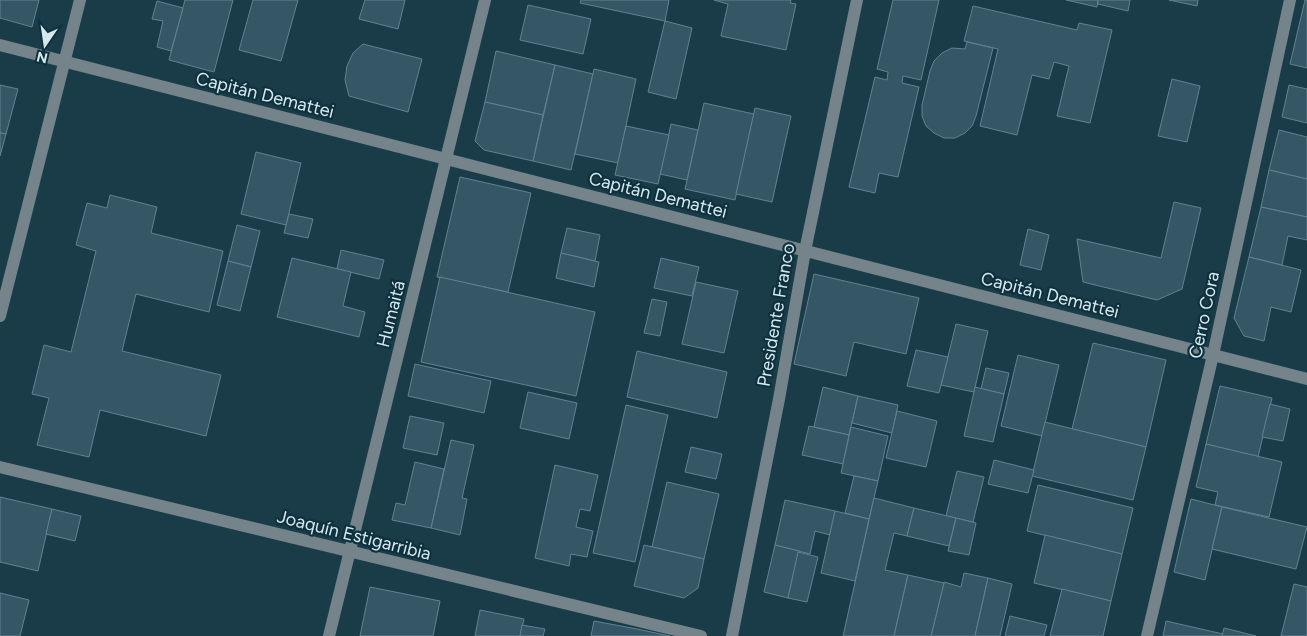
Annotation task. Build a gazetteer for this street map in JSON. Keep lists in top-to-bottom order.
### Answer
{
  "streets": {
    "street": [
      "Capitán Demattei",
      "Humaitá",
      "Presidente Franco",
      "Cerro Cora",
      "Joaquín Estigarribia"
    ]
  },
  "crossings": [
    ["Capitán Demattei", "Humaitá"],
    ["Capitán Demattei", "Presidente Franco"],
    ["Capitán Demattei", "Cerro Cora"],
    ["Humaitá", "Joaquín Estigarribia"]
  ],
  "north": "bottom"
}
